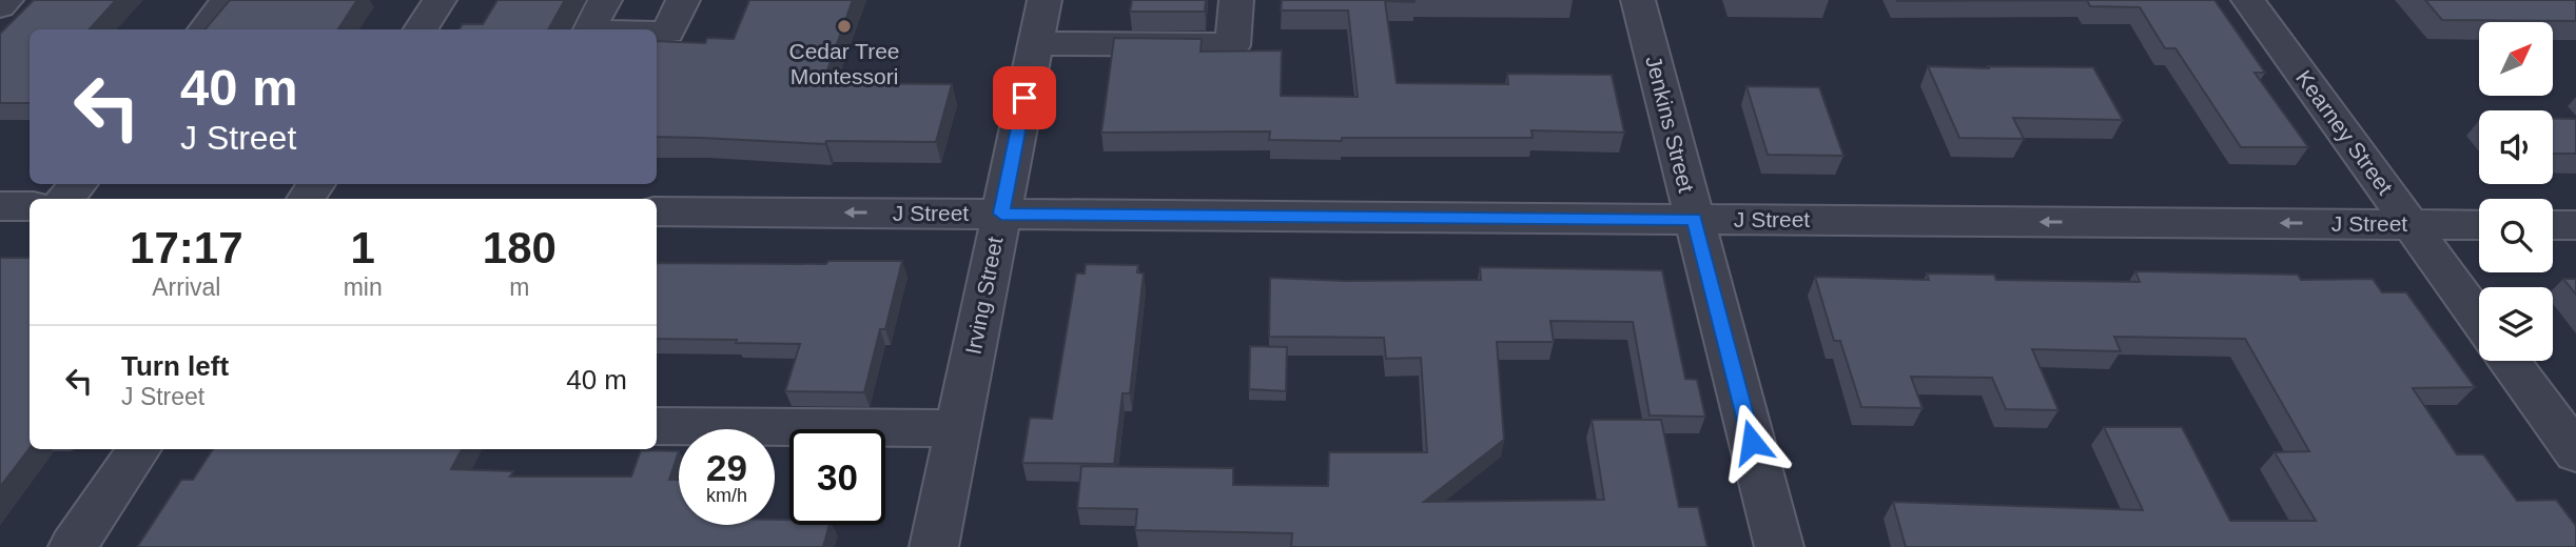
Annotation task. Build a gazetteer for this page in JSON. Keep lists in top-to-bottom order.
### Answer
{
  "streets": {
    "street": [
      "Jenkins Street",
      "Kearney Street",
      "J Street",
      "Irving Street"
    ]
  },
  "crossings": [
    ["Jenkins Street", "J Street"],
    ["Kearney Street", "J Street"],
    ["J Street", "Irving Street"]
  ],
  "one_way": ["J Street"],
  "places": ["Cedar Tree Montessori"],
  "north": "top right",
  "page": {
    "turn": ["40 m", "J Street"],
    "eta": [
      "17:17",
      "Arrival",
      "1",
      "min",
      "180",
      "m"
    ],
    "list": [
      {
        "name": "Turn left",
        "note": "J Street",
        "value": "40 m"
      }
    ],
    "speed": "29 km/h",
    "limit": "30"
  }
}
